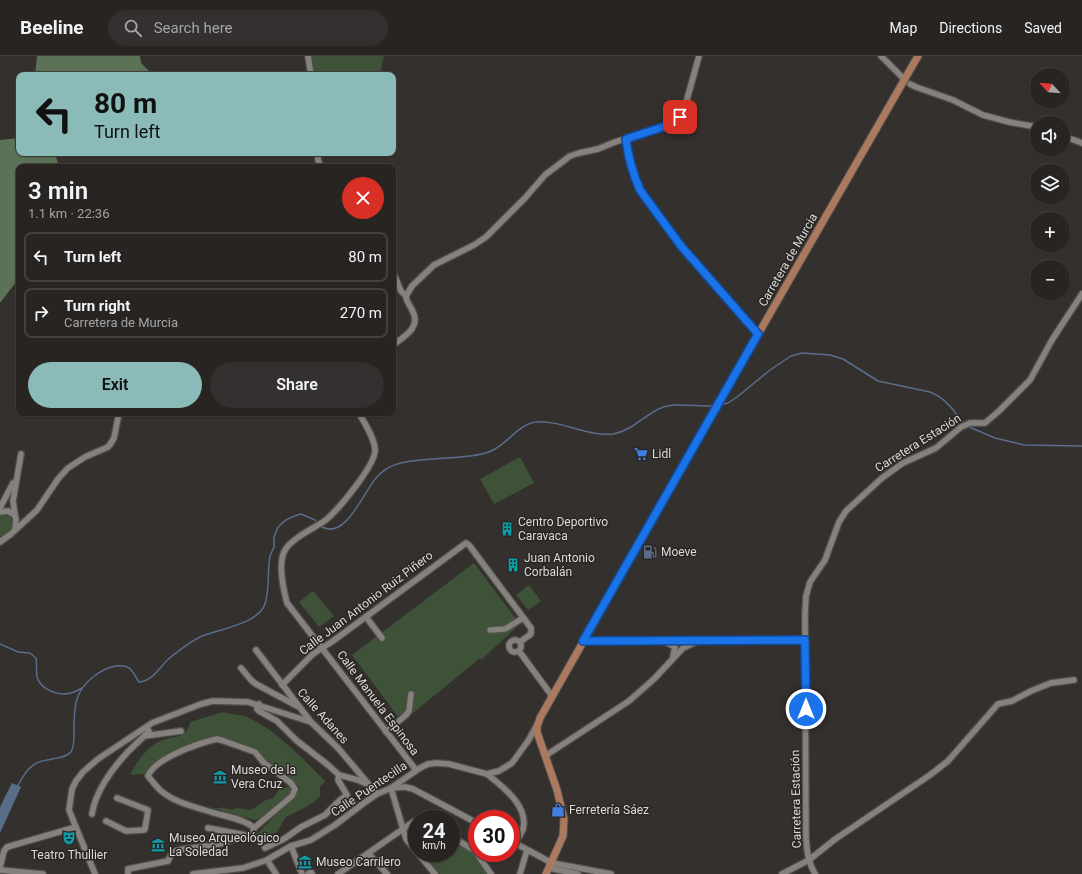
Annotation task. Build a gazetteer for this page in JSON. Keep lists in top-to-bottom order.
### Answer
{
  "streets": {
    "main road": ["Carretera de Murcia"],
    "street": [
      "Carretera Estación",
      "Calle Juan Antonio Ruiz Piñero",
      "Calle Manuela Espinosa",
      "Calle Adanes",
      "Calle Puentecilla"
    ]
  },
  "crossings": [
    ["Calle Juan Antonio Ruiz Piñero", "Calle Manuela Espinosa"],
    ["Calle Juan Antonio Ruiz Piñero", "Calle Adanes"],
    ["Calle Manuela Espinosa", "Calle Puentecilla"],
    ["Calle Adanes", "Calle Puentecilla"]
  ],
  "places": {
    "supermarket": ["Lidl"],
    "building": ["Centro Deportivo Caravaca", "Juan Antonio Corbalán"],
    "fuel station": ["Moeve"],
    "museum": ["Museo de la Vera Cruz", "Museo Arqueológico La Soledad", "Museo Carrilero"],
    "shop": ["Ferretería Sáez"],
    "theatre": ["Teatro Thullier"]
  },
  "north": "top left",
  "page": {
    "header": "Beeline",
    "search": "Search here",
    "nav": ["Map", "Directions", "Saved"],
    "map_buttons": ["+", "−"],
    "turn": ["80 m", "Turn left"],
    "heading": ["3 min", "1.1 km · 22:36"],
    "list": [
      {
        "name": "Turn left",
        "value": "80 m"
      },
      {
        "name": "Turn right",
        "note": "Carretera de Murcia",
        "value": "270 m"
      }
    ],
    "buttons": ["Exit", "Share"],
    "speed": "24 km/h",
    "limit": "30"
  }
}
